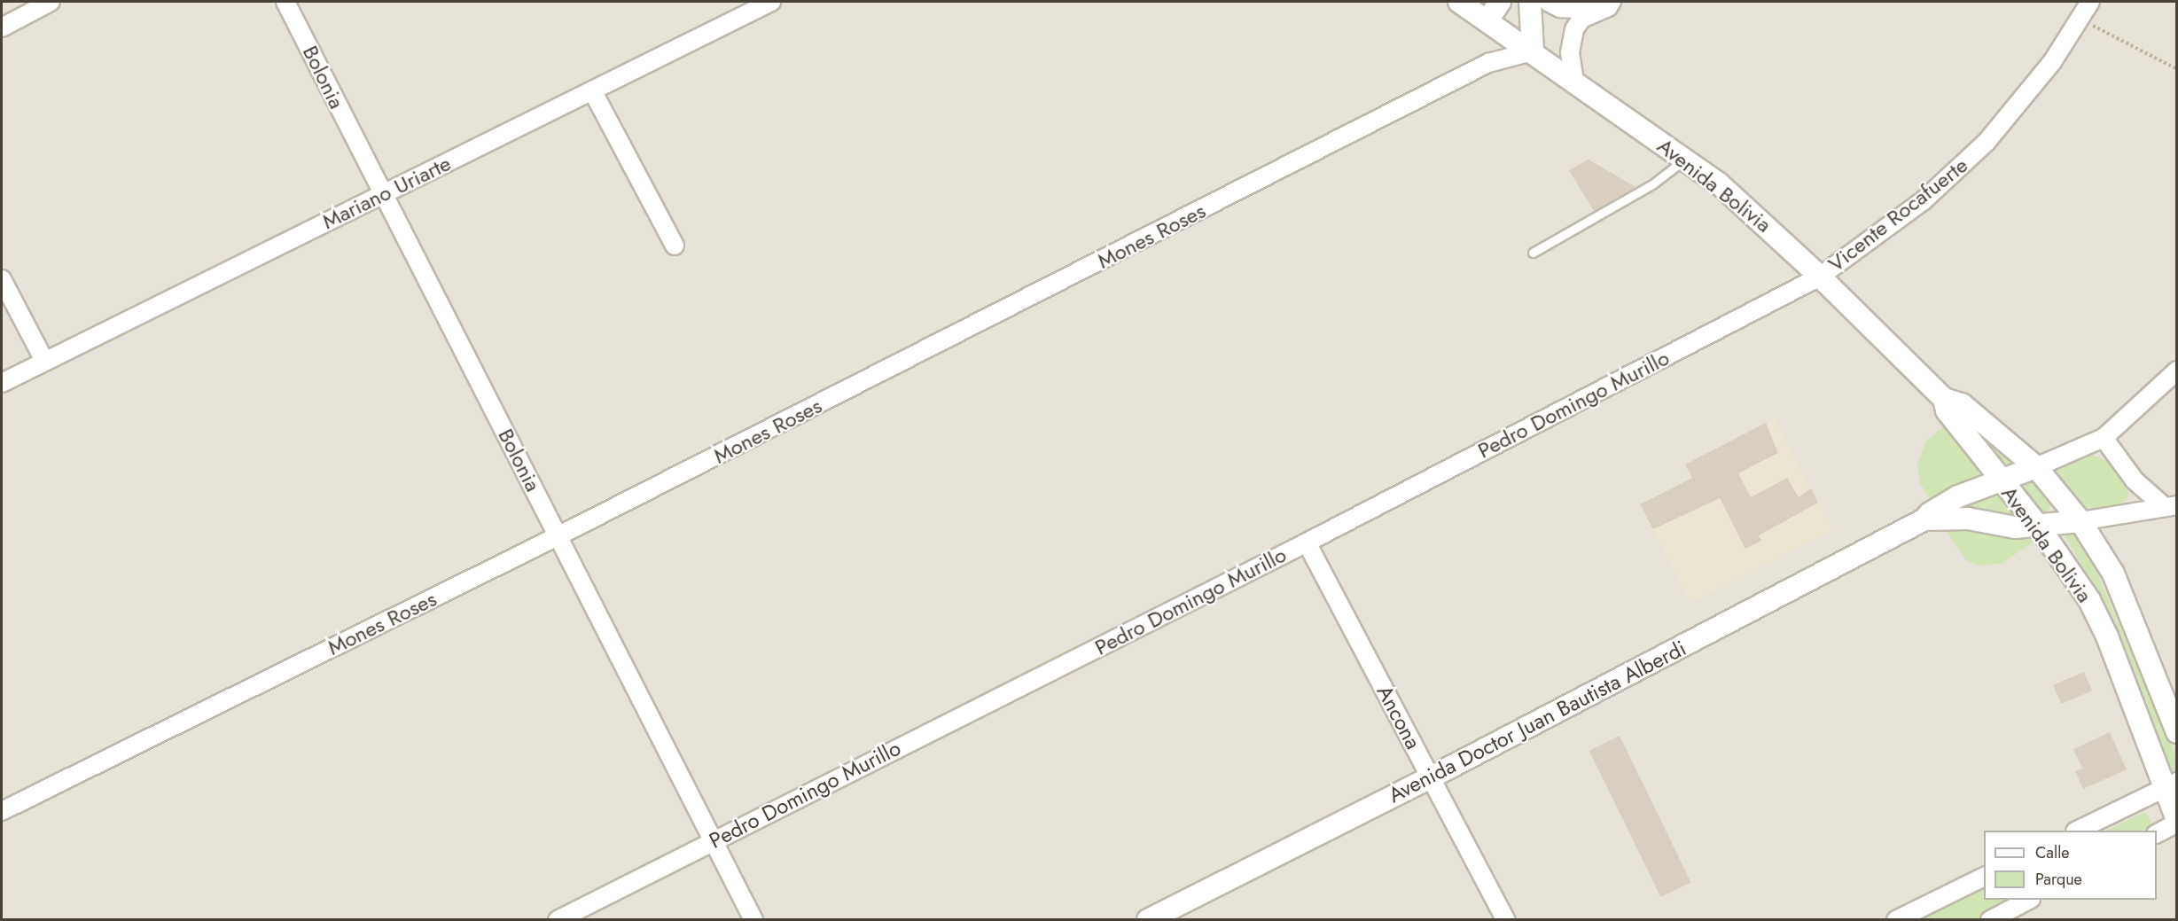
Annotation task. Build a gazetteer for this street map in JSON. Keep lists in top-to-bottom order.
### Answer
{
  "streets": {
    "street": [
      "Bolonia",
      "Avenida Bolivia",
      "Mariano Uriarte",
      "Vicente Rocafuerte",
      "Mones Roses",
      "Pedro Domingo Murillo",
      "Ancona",
      "Avenida Doctor Juan Bautista Alberdi"
    ]
  },
  "crossings": [
    ["Bolonia", "Mariano Uriarte"],
    ["Bolonia", "Mones Roses"],
    ["Bolonia", "Pedro Domingo Murillo"],
    ["Avenida Bolivia", "Vicente Rocafuerte"],
    ["Avenida Bolivia", "Mones Roses"],
    ["Avenida Bolivia", "Pedro Domingo Murillo"],
    ["Avenida Bolivia", "Avenida Doctor Juan Bautista Alberdi"],
    ["Vicente Rocafuerte", "Pedro Domingo Murillo"],
    ["Pedro Domingo Murillo", "Ancona"],
    ["Ancona", "Avenida Doctor Juan Bautista Alberdi"]
  ],
  "legend": ["Calle", "Parque"]
}
